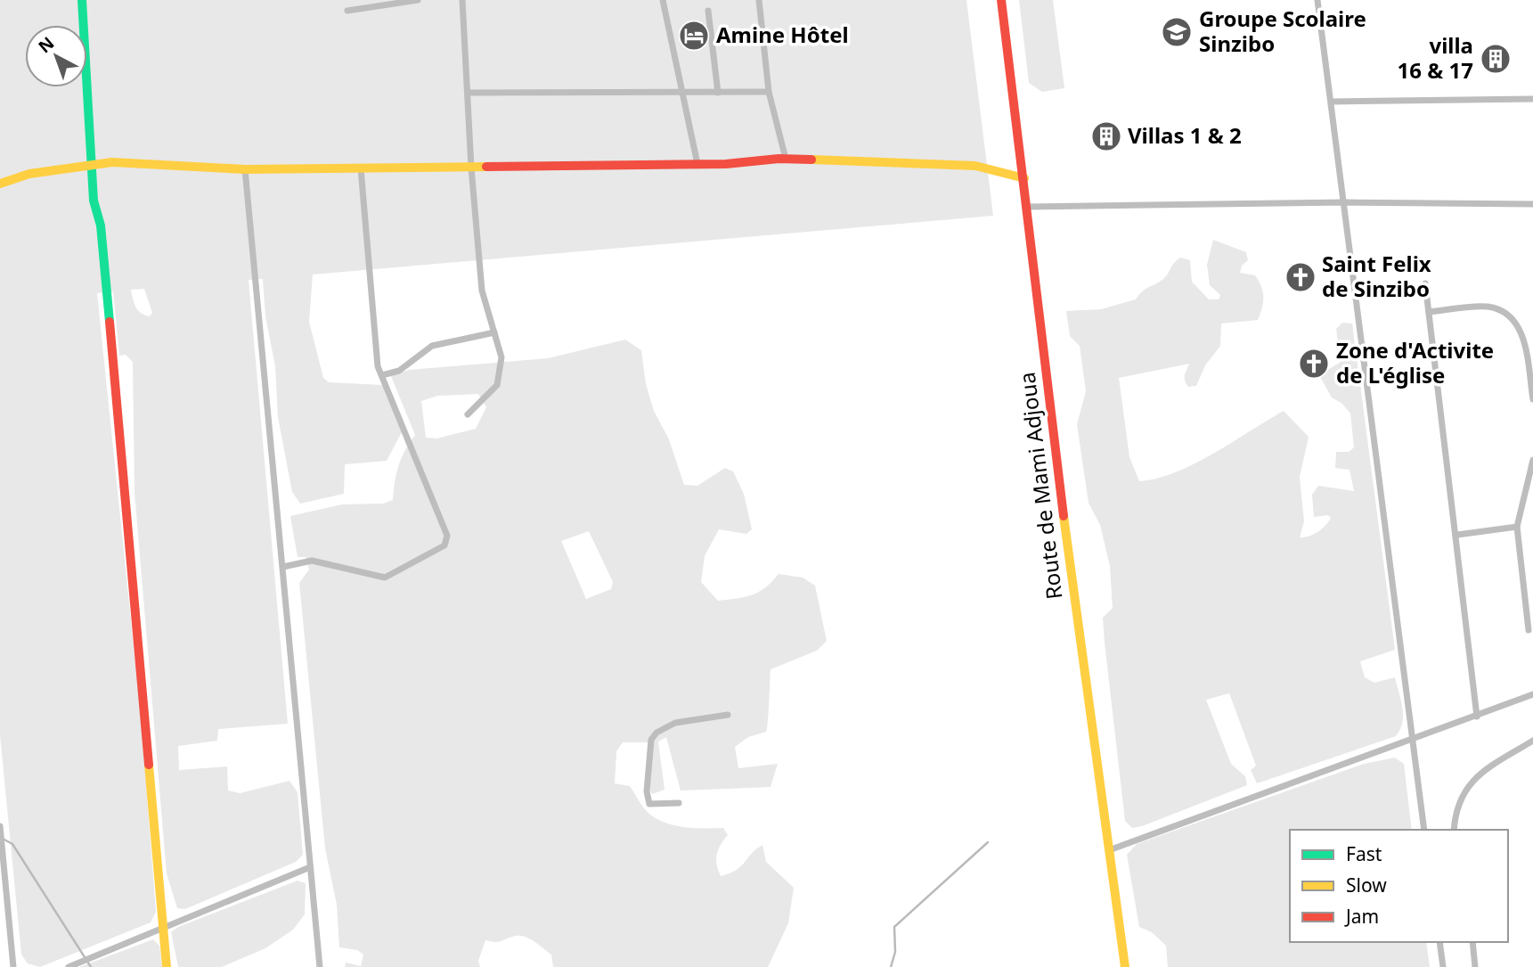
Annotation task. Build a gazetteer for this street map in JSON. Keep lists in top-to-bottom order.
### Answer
{
  "streets": {
    "street": ["Route de Mami Adjoua"]
  },
  "places": {
    "school or university": ["Groupe Scolaire Sinzibo"],
    "hotel": ["Amine Hôtel"],
    "building": ["villa 16 & 17", "Villas 1 & 2"],
    "church": ["Saint Felix de Sinzibo", "Zone d'Activite de L'église"]
  },
  "legend": ["Fast", "Slow", "Jam"],
  "north": "top left"
}
